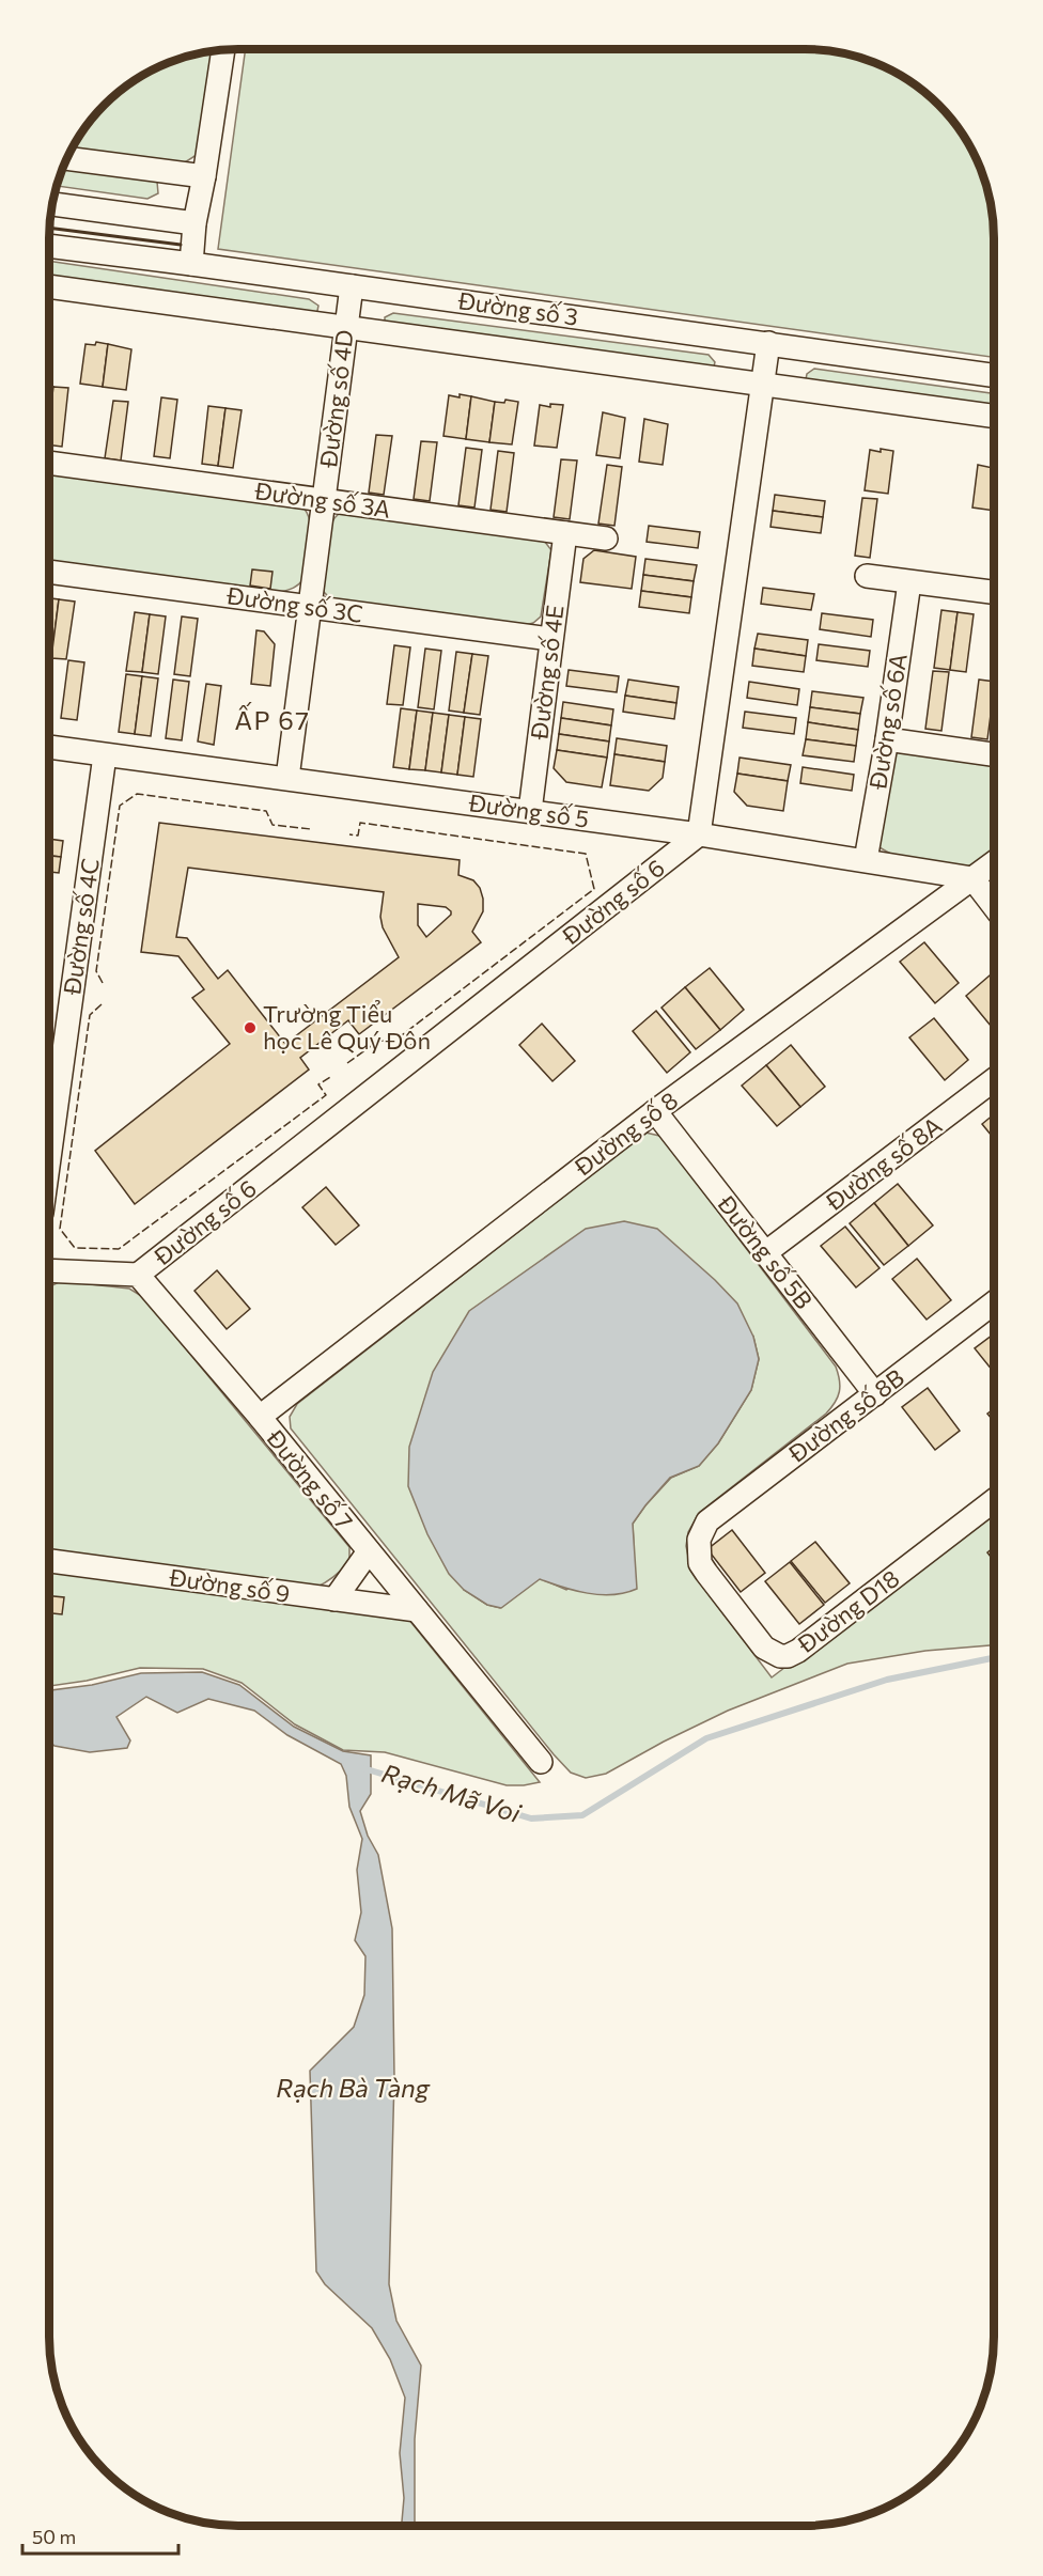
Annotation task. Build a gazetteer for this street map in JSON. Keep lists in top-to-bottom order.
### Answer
{
  "streets": {
    "street": [
      "Đường số 3",
      "Đường số 4D",
      "Đường số 3A",
      "Đường số 3C",
      "Đường số 4E",
      "Đường số 6A",
      "Đường số 5",
      "Đường số 6",
      "Đường số 4C",
      "Đường số 8",
      "Đường số 8A",
      "Đường số 5B",
      "Đường số 8B",
      "Đường số 7",
      "Đường số 9",
      "Đường D18"
    ]
  },
  "crossings": [
    ["Đường số 3", "Đường số 4D"],
    ["Đường số 4D", "Đường số 3A"],
    ["Đường số 4D", "Đường số 3C"],
    ["Đường số 4D", "Đường số 5"],
    ["Đường số 3A", "Đường số 4E"],
    ["Đường số 3C", "Đường số 4E"],
    ["Đường số 4E", "Đường số 5"],
    ["Đường số 6A", "Đường số 5"],
    ["Đường số 5", "Đường số 6"],
    ["Đường số 5", "Đường số 4C"],
    ["Đường số 5", "Đường số 8"],
    ["Đường số 6", "Đường số 7"],
    ["Đường số 8", "Đường số 5B"],
    ["Đường số 8", "Đường số 7"],
    ["Đường số 8A", "Đường số 5B"],
    ["Đường số 5B", "Đường số 8B"],
    ["Đường số 8B", "Đường D18"],
    ["Đường số 7", "Đường số 9"]
  ],
  "districts": ["ẤP 67"],
  "water": ["Rạch Mã Voi", "Rạch Bà Tàng"],
  "places": ["Trường Tiểu học Lê Quý Đôn"],
  "scale_bar": "50 m"
}
